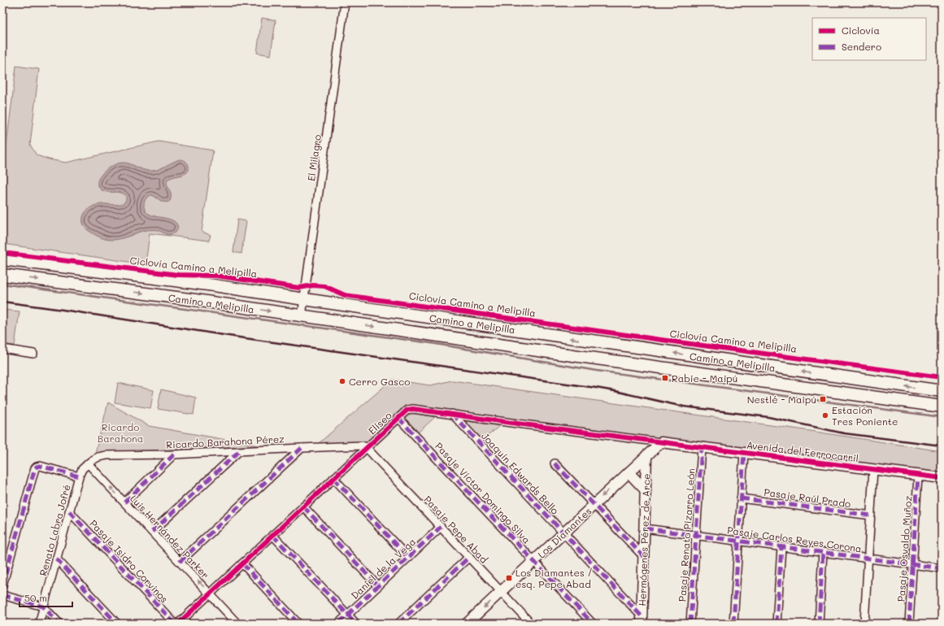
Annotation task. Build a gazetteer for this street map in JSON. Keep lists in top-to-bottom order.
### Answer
{
  "streets": {
    "main road": ["Camino a Melipilla"],
    "street": [
      "El Milagro",
      "Eliseo",
      "Ricardo Barahona Pérez",
      "Avenida del Ferrocarril",
      "Joaquín Edwards Bello",
      "Pasaje Víctor Domingo Silva",
      "Pasaje Raúl Prado",
      "Pasaje Pepe Abad",
      "Renato Labra Jofré",
      "Los Diamantes",
      "Pasaje Renato Pizarro León",
      "Luis Hernández Parker",
      "Pasaje Carlos Reyes Corona",
      "Hermógenes Pérez de Arce",
      "Pasaje Osvaldo Muñoz",
      "Pasaje Isidro Corvinos",
      "Daniel de la Vega"
    ],
    "cycle path": ["Ciclovía Camino a Melipilla"]
  },
  "crossings": [
    ["El Milagro", "Camino a Melipilla"],
    ["Eliseo", "Ricardo Barahona Pérez"],
    ["Eliseo", "Avenida del Ferrocarril"],
    ["Eliseo", "Joaquín Edwards Bello"],
    ["Eliseo", "Pasaje Víctor Domingo Silva"],
    ["Eliseo", "Pasaje Pepe Abad"],
    ["Eliseo", "Los Diamantes"],
    ["Eliseo", "Luis Hernández Parker"],
    ["Ricardo Barahona Pérez", "Pasaje Pepe Abad"],
    ["Ricardo Barahona Pérez", "Renato Labra Jofré"],
    ["Ricardo Barahona Pérez", "Luis Hernández Parker"],
    ["Avenida del Ferrocarril", "Los Diamantes"],
    ["Avenida del Ferrocarril", "Pasaje Renato Pizarro León"],
    ["Avenida del Ferrocarril", "Pasaje Osvaldo Muñoz"],
    ["Joaquín Edwards Bello", "Los Diamantes"],
    ["Joaquín Edwards Bello", "Hermógenes Pérez de Arce"],
    ["Pasaje Víctor Domingo Silva", "Los Diamantes"],
    ["Pasaje Pepe Abad", "Los Diamantes"],
    ["Pasaje Pepe Abad", "Daniel de la Vega"],
    ["Renato Labra Jofré", "Luis Hernández Parker"],
    ["Renato Labra Jofré", "Pasaje Isidro Corvinos"],
    ["Los Diamantes", "Hermógenes Pérez de Arce"],
    ["Pasaje Renato Pizarro León", "Pasaje Carlos Reyes Corona"],
    ["Pasaje Carlos Reyes Corona", "Hermógenes Pérez de Arce"],
    ["Pasaje Carlos Reyes Corona", "Pasaje Osvaldo Muñoz"]
  ],
  "one_way": ["Luis Hernández Parker"],
  "parks": ["Ricardo Barahona"],
  "places": {
    "transit": ["Rabie - Maipú", "Nestlé - Maipú", "Los Diamantes / esq. Pepe Abad"],
    "other": ["Cerro Gasco", "Estación Tres Poniente"]
  },
  "legend": ["Ciclovía", "Sendero"],
  "scale_bar": "50 m"
}
